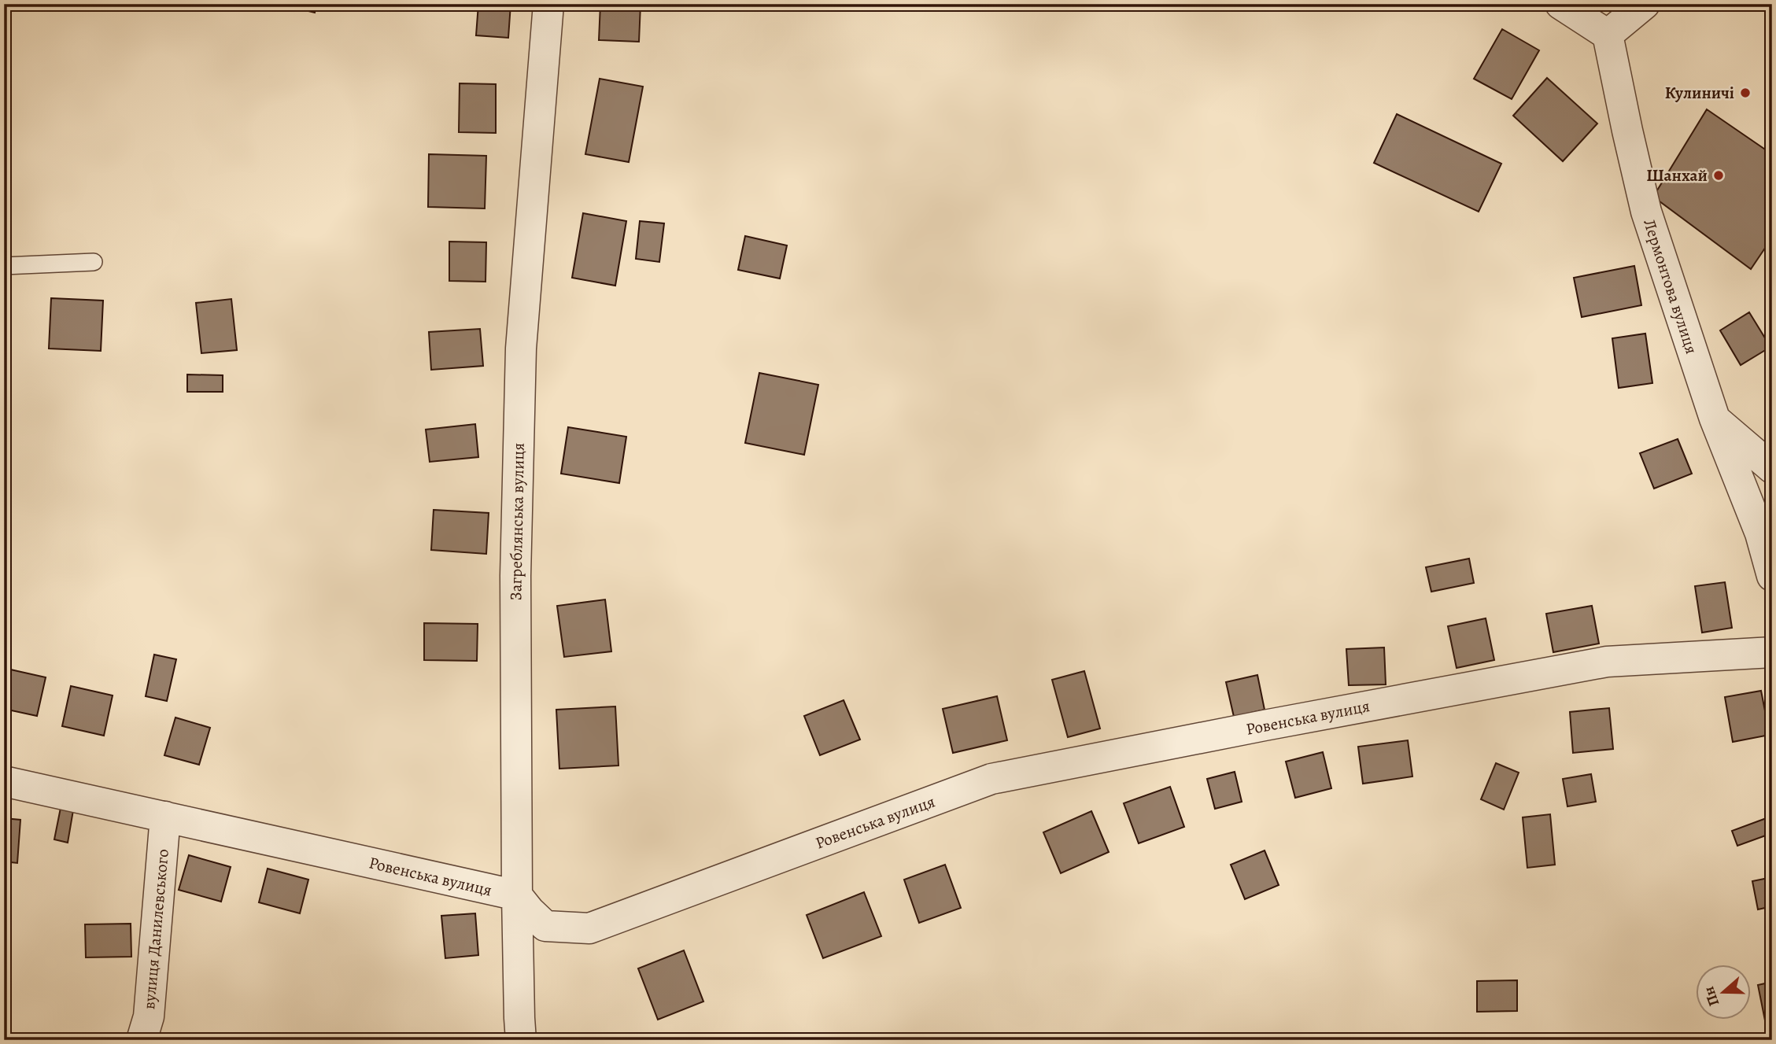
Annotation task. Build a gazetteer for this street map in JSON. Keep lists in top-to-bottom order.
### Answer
{
  "streets": {
    "street": [
      "Лермонтова вулиця",
      "Загреблянська вулиця",
      "Ровенська вулиця",
      "вулиця Данилевського"
    ]
  },
  "crossings": [
    ["Загреблянська вулиця", "Ровенська вулиця"],
    ["Ровенська вулиця", "вулиця Данилевського"]
  ],
  "places": ["Кулиничі", "Шанхай"],
  "north": "left"
}
